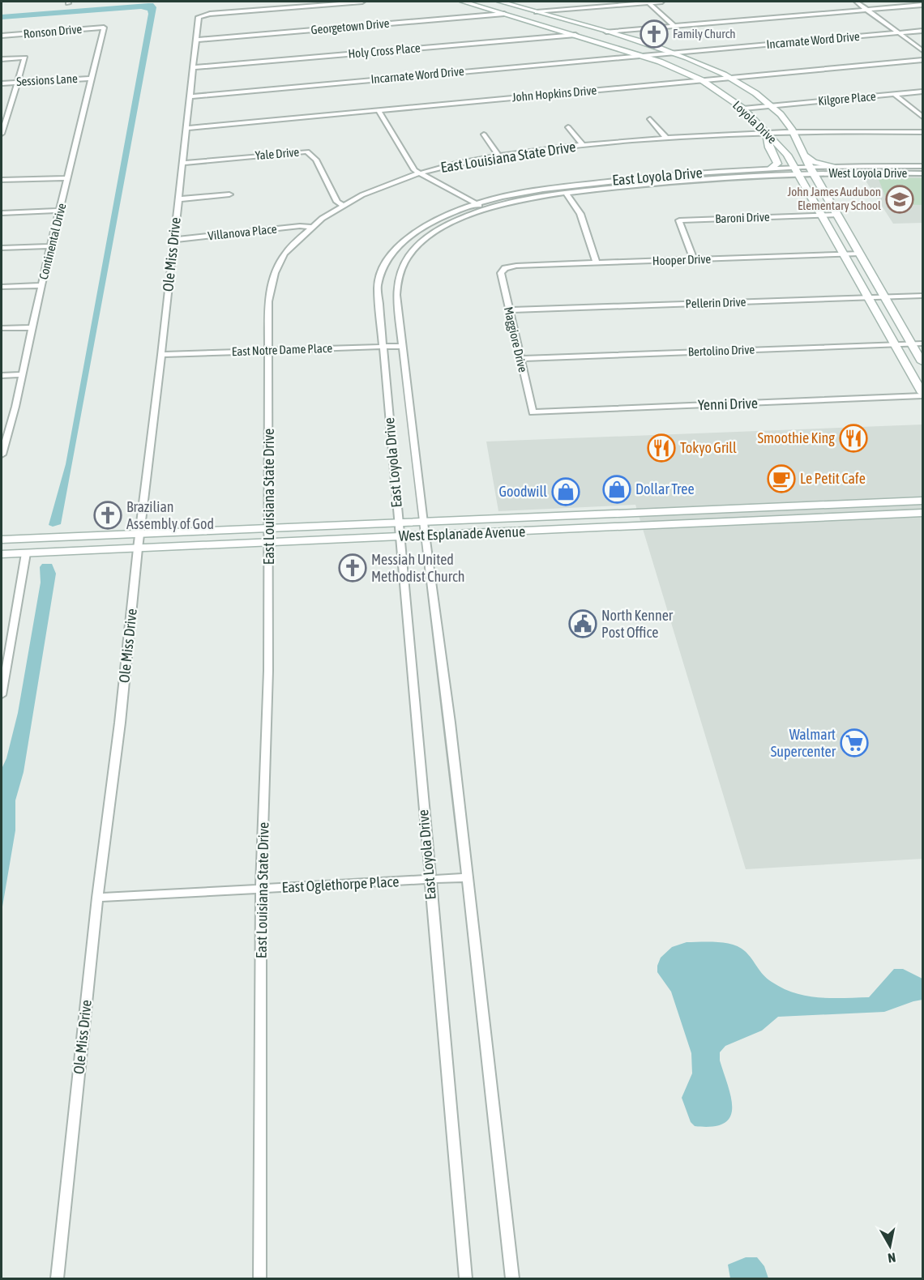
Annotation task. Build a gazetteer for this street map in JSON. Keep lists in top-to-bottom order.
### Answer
{
  "streets": {
    "main road": ["Loyola Drive", "West Esplanade Avenue"],
    "street": [
      "Georgetown Drive",
      "Ronson Drive",
      "Incarnate Word Drive",
      "Holy Cross Place",
      "Sessions Lane",
      "John Hopkins Drive",
      "Kilgore Place",
      "Yale Drive",
      "East Louisiana State Drive",
      "West Loyola Drive",
      "East Loyola Drive",
      "Baroni Drive",
      "Villanova Place",
      "Continental Drive",
      "Ole Miss Drive",
      "Hooper Drive",
      "Pellerin Drive",
      "Maggiore Drive",
      "East Notre Dame Place",
      "Bertolino Drive",
      "Yenni Drive",
      "East Oglethorpe Place"
    ]
  },
  "crossings": [
    ["Georgetown Drive", "Loyola Drive"],
    ["Georgetown Drive", "Ole Miss Drive"],
    ["Ronson Drive", "Continental Drive"],
    ["Incarnate Word Drive", "Loyola Drive"],
    ["Incarnate Word Drive", "Ole Miss Drive"],
    ["Holy Cross Place", "Loyola Drive"],
    ["Holy Cross Place", "Ole Miss Drive"],
    ["Sessions Lane", "Continental Drive"],
    ["John Hopkins Drive", "Loyola Drive"],
    ["John Hopkins Drive", "Ole Miss Drive"],
    ["Kilgore Place", "Loyola Drive"],
    ["Loyola Drive", "East Louisiana State Drive"],
    ["Loyola Drive", "West Loyola Drive"],
    ["Loyola Drive", "East Loyola Drive"],
    ["Loyola Drive", "Baroni Drive"],
    ["Loyola Drive", "Hooper Drive"],
    ["Loyola Drive", "Pellerin Drive"],
    ["Loyola Drive", "Bertolino Drive"],
    ["Loyola Drive", "Yenni Drive"],
    ["Yale Drive", "East Louisiana State Drive"],
    ["Yale Drive", "Ole Miss Drive"],
    ["East Louisiana State Drive", "Villanova Place"],
    ["East Louisiana State Drive", "East Notre Dame Place"],
    ["East Louisiana State Drive", "West Esplanade Avenue"],
    ["East Louisiana State Drive", "East Oglethorpe Place"],
    ["West Loyola Drive", "East Loyola Drive"],
    ["East Loyola Drive", "East Notre Dame Place"],
    ["East Loyola Drive", "West Esplanade Avenue"],
    ["East Loyola Drive", "East Oglethorpe Place"],
    ["Baroni Drive", "Hooper Drive"],
    ["Villanova Place", "Ole Miss Drive"],
    ["Ole Miss Drive", "East Notre Dame Place"],
    ["Ole Miss Drive", "West Esplanade Avenue"],
    ["Ole Miss Drive", "East Oglethorpe Place"],
    ["Hooper Drive", "Maggiore Drive"],
    ["Pellerin Drive", "Maggiore Drive"],
    ["Maggiore Drive", "Bertolino Drive"],
    ["Maggiore Drive", "Yenni Drive"]
  ],
  "places": {
    "church": ["Family Church", "Brazilian Assembly of God", "Messiah United Methodist Church"],
    "school or university": ["John James Audubon Elementary School"],
    "restaurant": ["Smoothie King", "Tokyo Grill"],
    "cafe": ["Le Petit Cafe"],
    "shop": ["Dollar Tree", "Goodwill"],
    "public building": ["North Kenner Post Office"],
    "supermarket": ["Walmart Supercenter"]
  },
  "north": "bottom"
}
